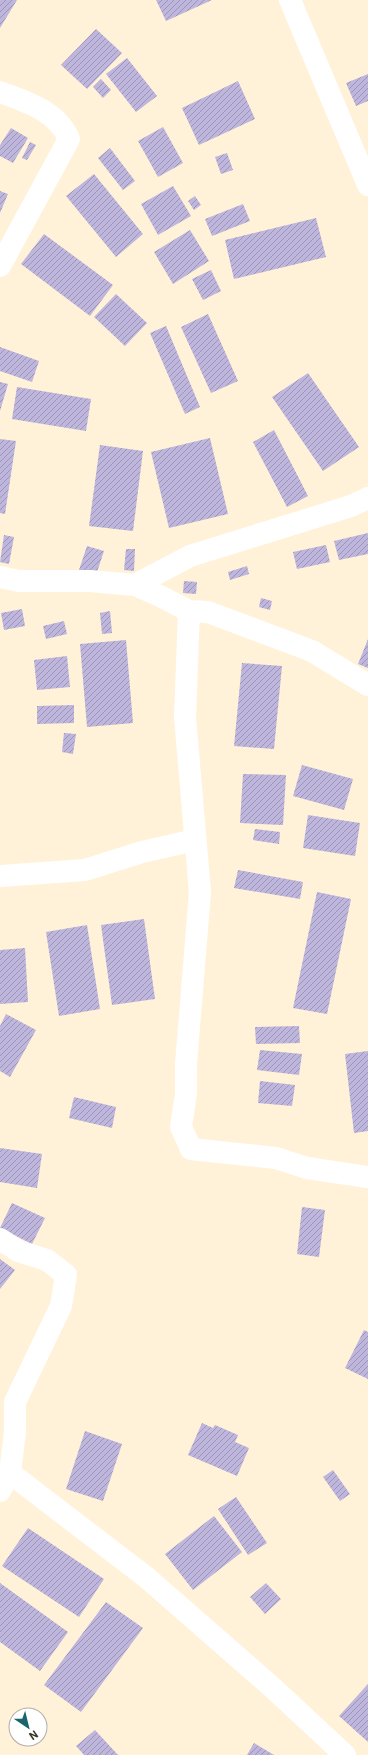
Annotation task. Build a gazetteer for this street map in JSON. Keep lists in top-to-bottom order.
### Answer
{
  "north": "bottom right"
}
